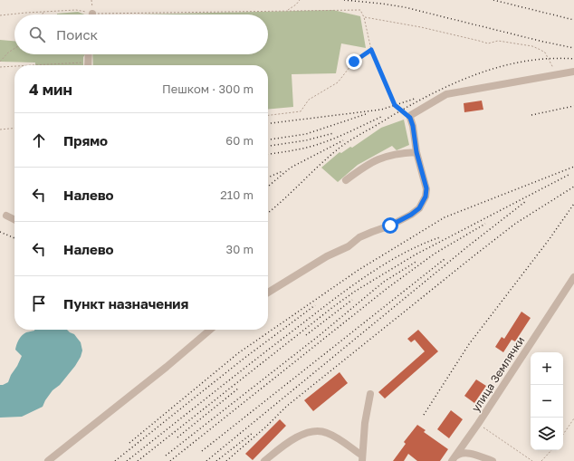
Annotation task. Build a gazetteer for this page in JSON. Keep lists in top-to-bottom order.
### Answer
{
  "streets": {
    "street": ["улица Землячки"]
  },
  "page": {
    "search": "Поиск",
    "heading": ["4 мин", "Пешком · 300 m"],
    "list": [
      ["Прямо", "60 m"],
      ["Налево", "210 m"],
      ["Налево", "30 m"],
      "Пункт назначения"
    ],
    "map_buttons": ["+", "−"]
  }
}
